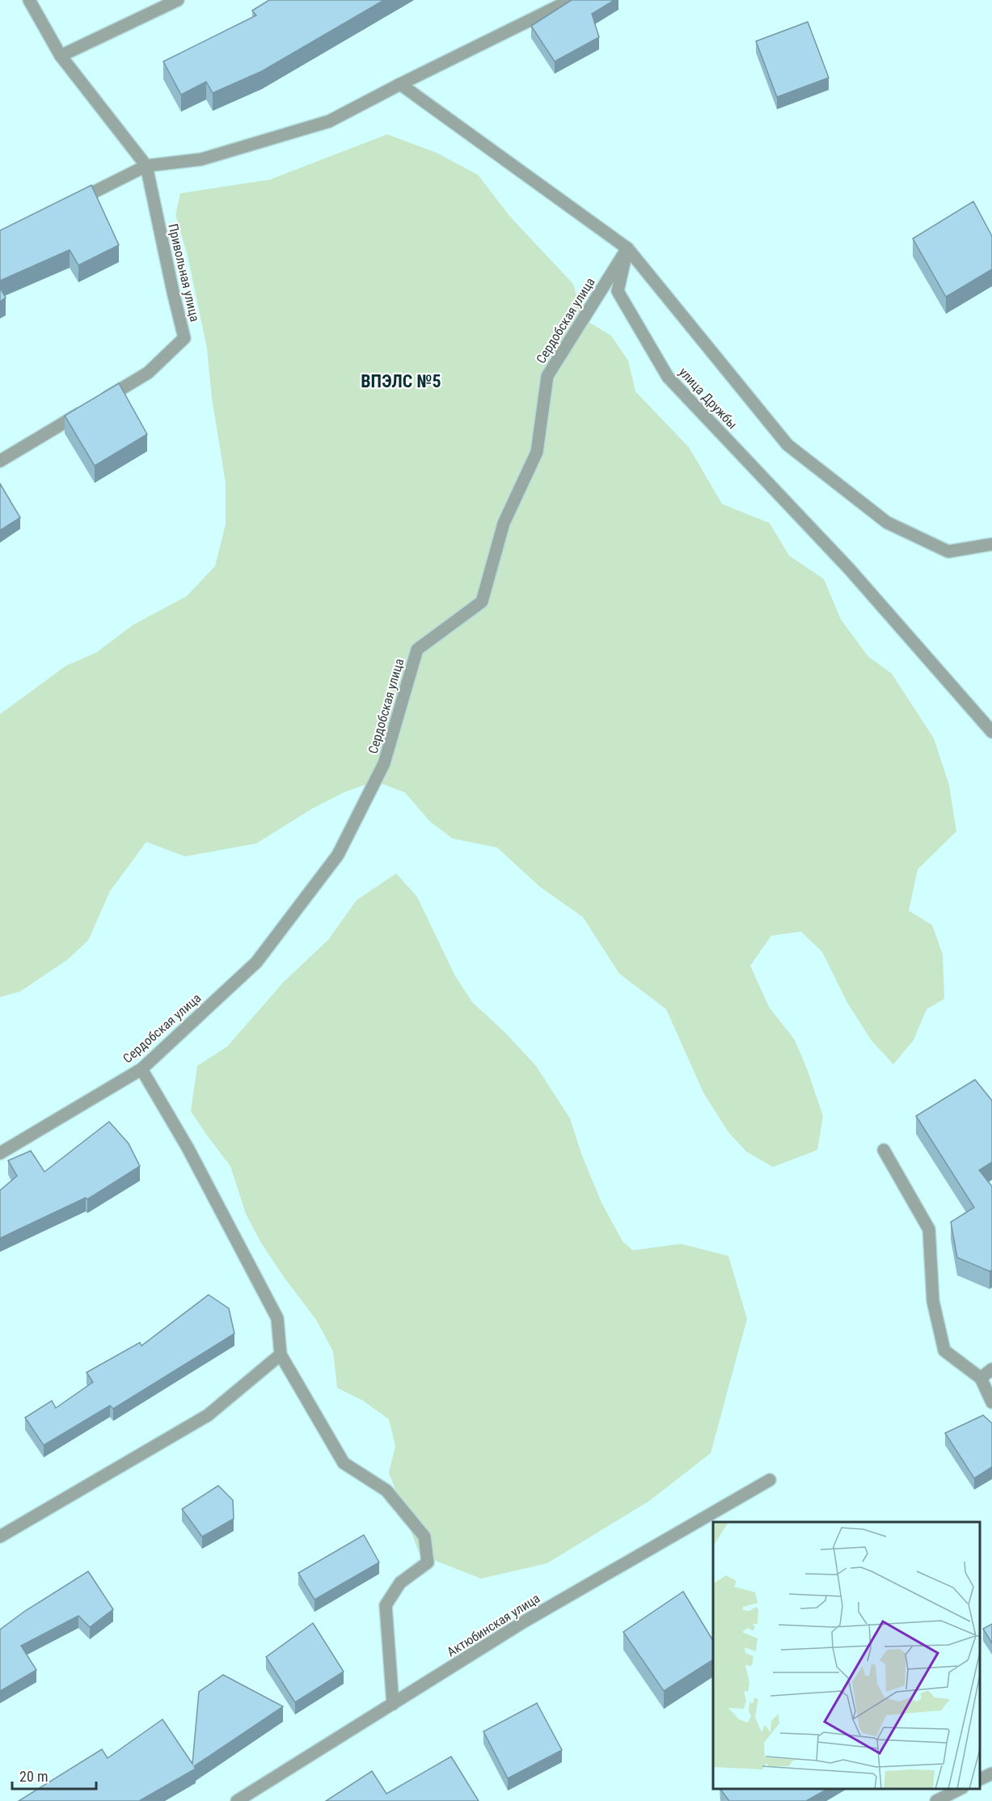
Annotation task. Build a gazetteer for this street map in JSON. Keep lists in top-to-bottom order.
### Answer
{
  "streets": {
    "street": [
      "Привольная улица",
      "Сердобская улица",
      "улица Дружбы",
      "Актюбинская улица"
    ]
  },
  "crossings": [
    ["Сердобская улица", "улица Дружбы"]
  ],
  "districts": ["ВПЭЛС №5"],
  "scale_bar": "20 m"
}
